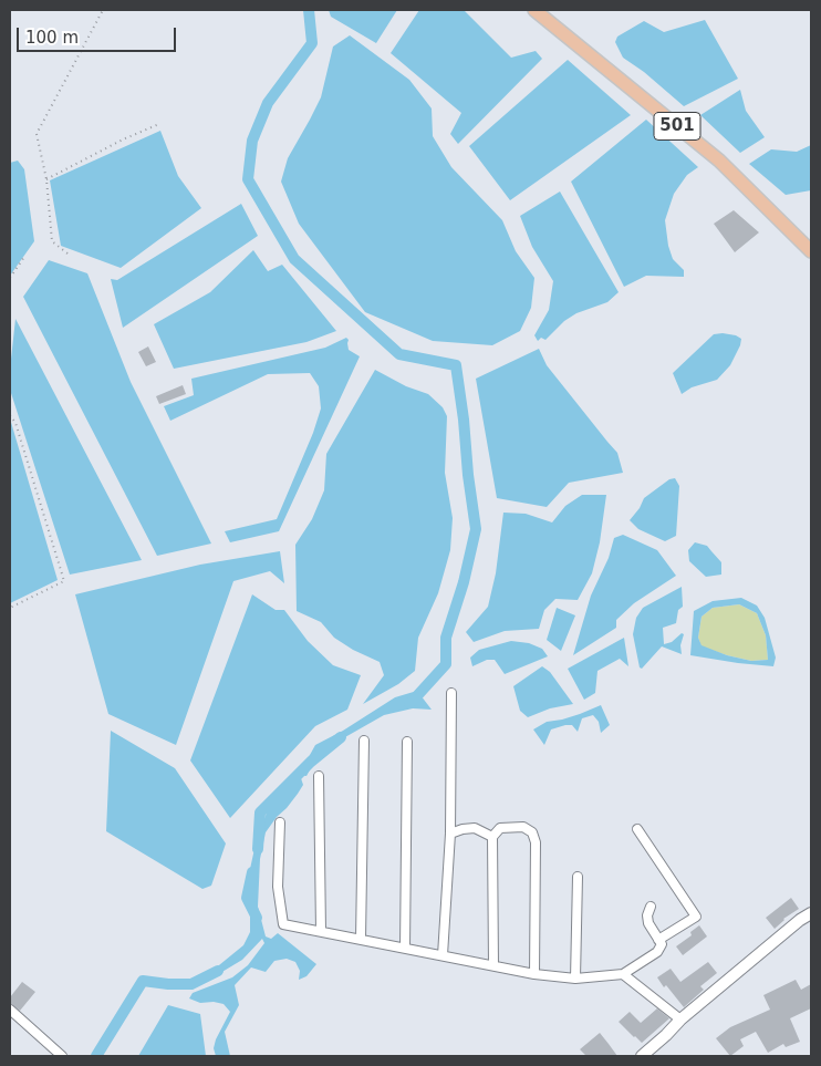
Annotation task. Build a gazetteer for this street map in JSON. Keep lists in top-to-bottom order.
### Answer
{
  "streets": {
    "main road": ["501"]
  },
  "scale_bar": "100 m"
}
